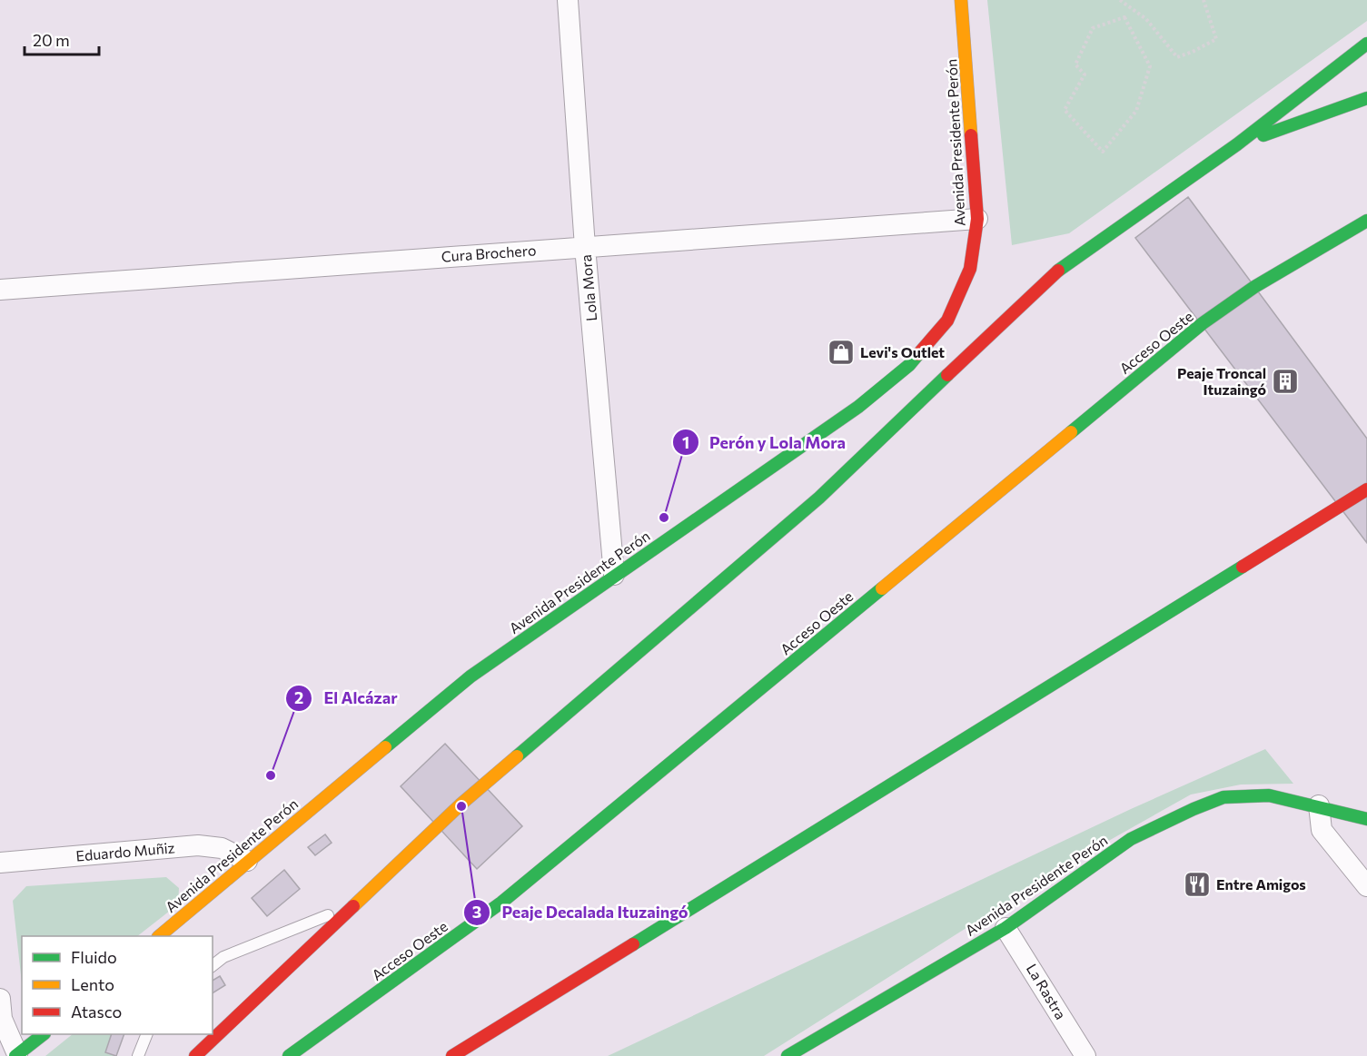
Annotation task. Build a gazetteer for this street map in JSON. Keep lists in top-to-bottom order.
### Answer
{
  "streets": {
    "main road": ["Avenida Presidente Perón", "Acceso Oeste"],
    "street": [
      "Cura Brochero",
      "Lola Mora",
      "Eduardo Muñiz",
      "La Rastra"
    ]
  },
  "crossings": [
    ["Avenida Presidente Perón", "Cura Brochero"],
    ["Avenida Presidente Perón", "Lola Mora"],
    ["Avenida Presidente Perón", "Eduardo Muñiz"],
    ["Avenida Presidente Perón", "La Rastra"],
    ["Cura Brochero", "Lola Mora"]
  ],
  "places": {
    "shop": ["Levi's Outlet"],
    "building": ["Peaje Troncal Ituzaingó"],
    "other": ["Perón y Lola Mora", "El Alcázar", "Peaje Decalada Ituzaingó"],
    "restaurant": ["Entre Amigos"]
  },
  "legend": ["Fluido", "Lento", "Atasco"],
  "scale_bar": "20 m"
}
